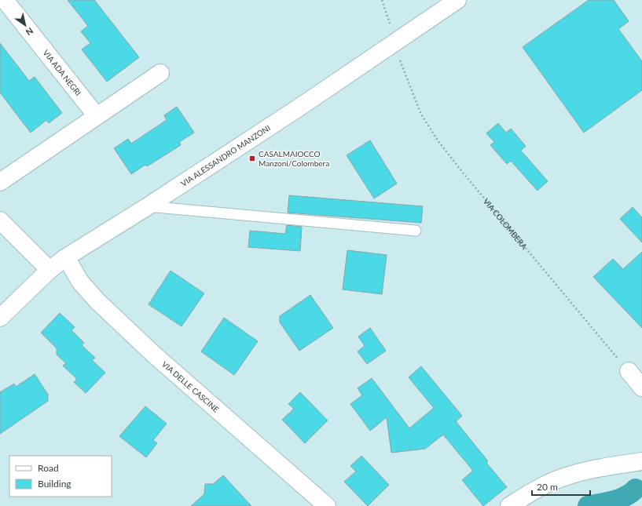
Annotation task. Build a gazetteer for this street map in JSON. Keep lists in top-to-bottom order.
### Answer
{
  "streets": {
    "street": ["VIA ADA NEGRI", "VIA ALESSANDRO MANZONI", "VIA DELLE CASCINE"],
    "path": ["VIA COLOMBERA"]
  },
  "crossings": [
    ["VIA ALESSANDRO MANZONI", "VIA COLOMBERA"],
    ["VIA ALESSANDRO MANZONI", "VIA DELLE CASCINE"]
  ],
  "places": {
    "transit": ["CASALMAIOCCO Manzoni/Colombera"]
  },
  "legend": ["Road", "Building"],
  "scale_bar": "20 m",
  "north": "bottom right"
}
